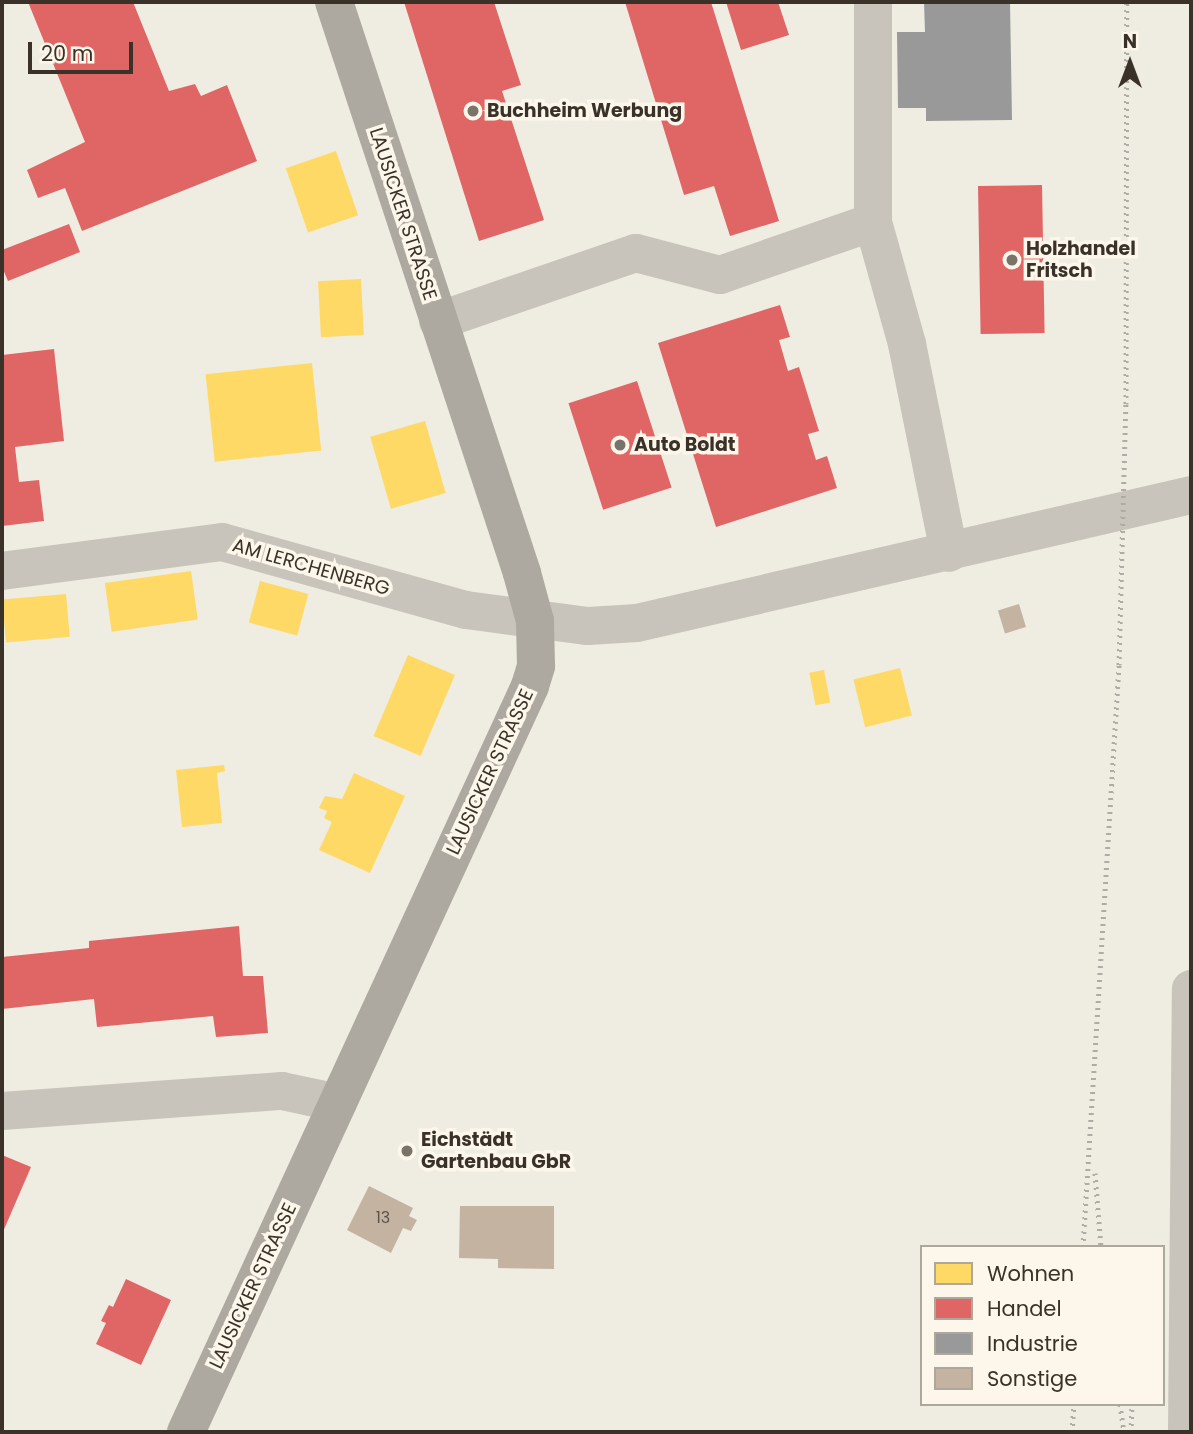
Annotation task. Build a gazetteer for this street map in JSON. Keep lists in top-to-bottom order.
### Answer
{
  "streets": {
    "main road": ["LAUSICKER STRASSE"],
    "street": ["AM LERCHENBERG"]
  },
  "crossings": [
    ["LAUSICKER STRASSE", "AM LERCHENBERG"]
  ],
  "places": [
    "Buchheim Werbung",
    "Holzhandel Fritsch",
    "Auto Boldt",
    "Eichstädt Gartenbau GbR"
  ],
  "house_numbers": ["13"],
  "legend": [
    "Wohnen",
    "Handel",
    "Industrie",
    "Sonstige"
  ],
  "scale_bar": "20 m",
  "north": "top"
}
